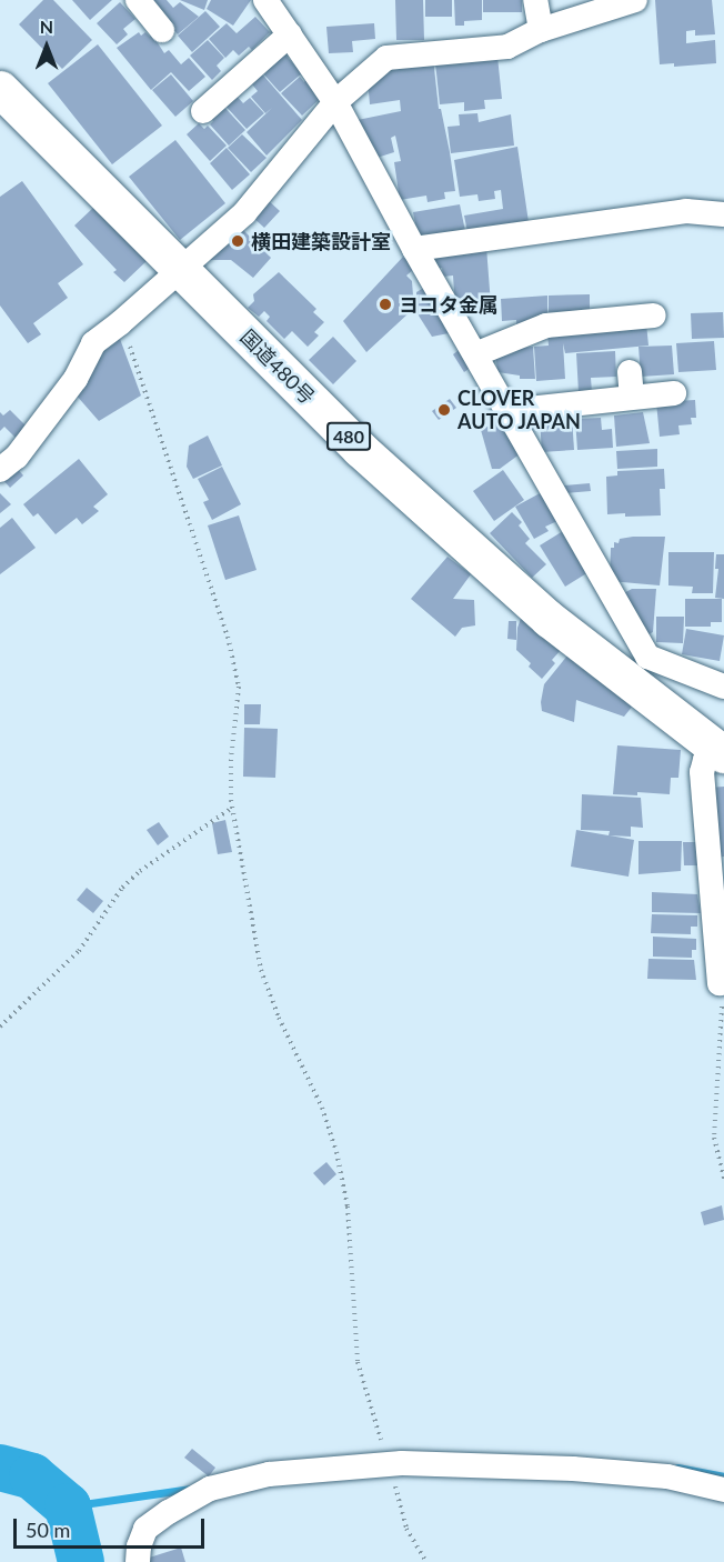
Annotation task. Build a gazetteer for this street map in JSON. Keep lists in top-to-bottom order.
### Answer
{
  "streets": {
    "highway": ["国道480号", "480"]
  },
  "places": ["横田建築設計室", "ヨコタ金属", "CLOVER AUTO JAPAN"],
  "scale_bar": "50 m",
  "north": "top"
}
